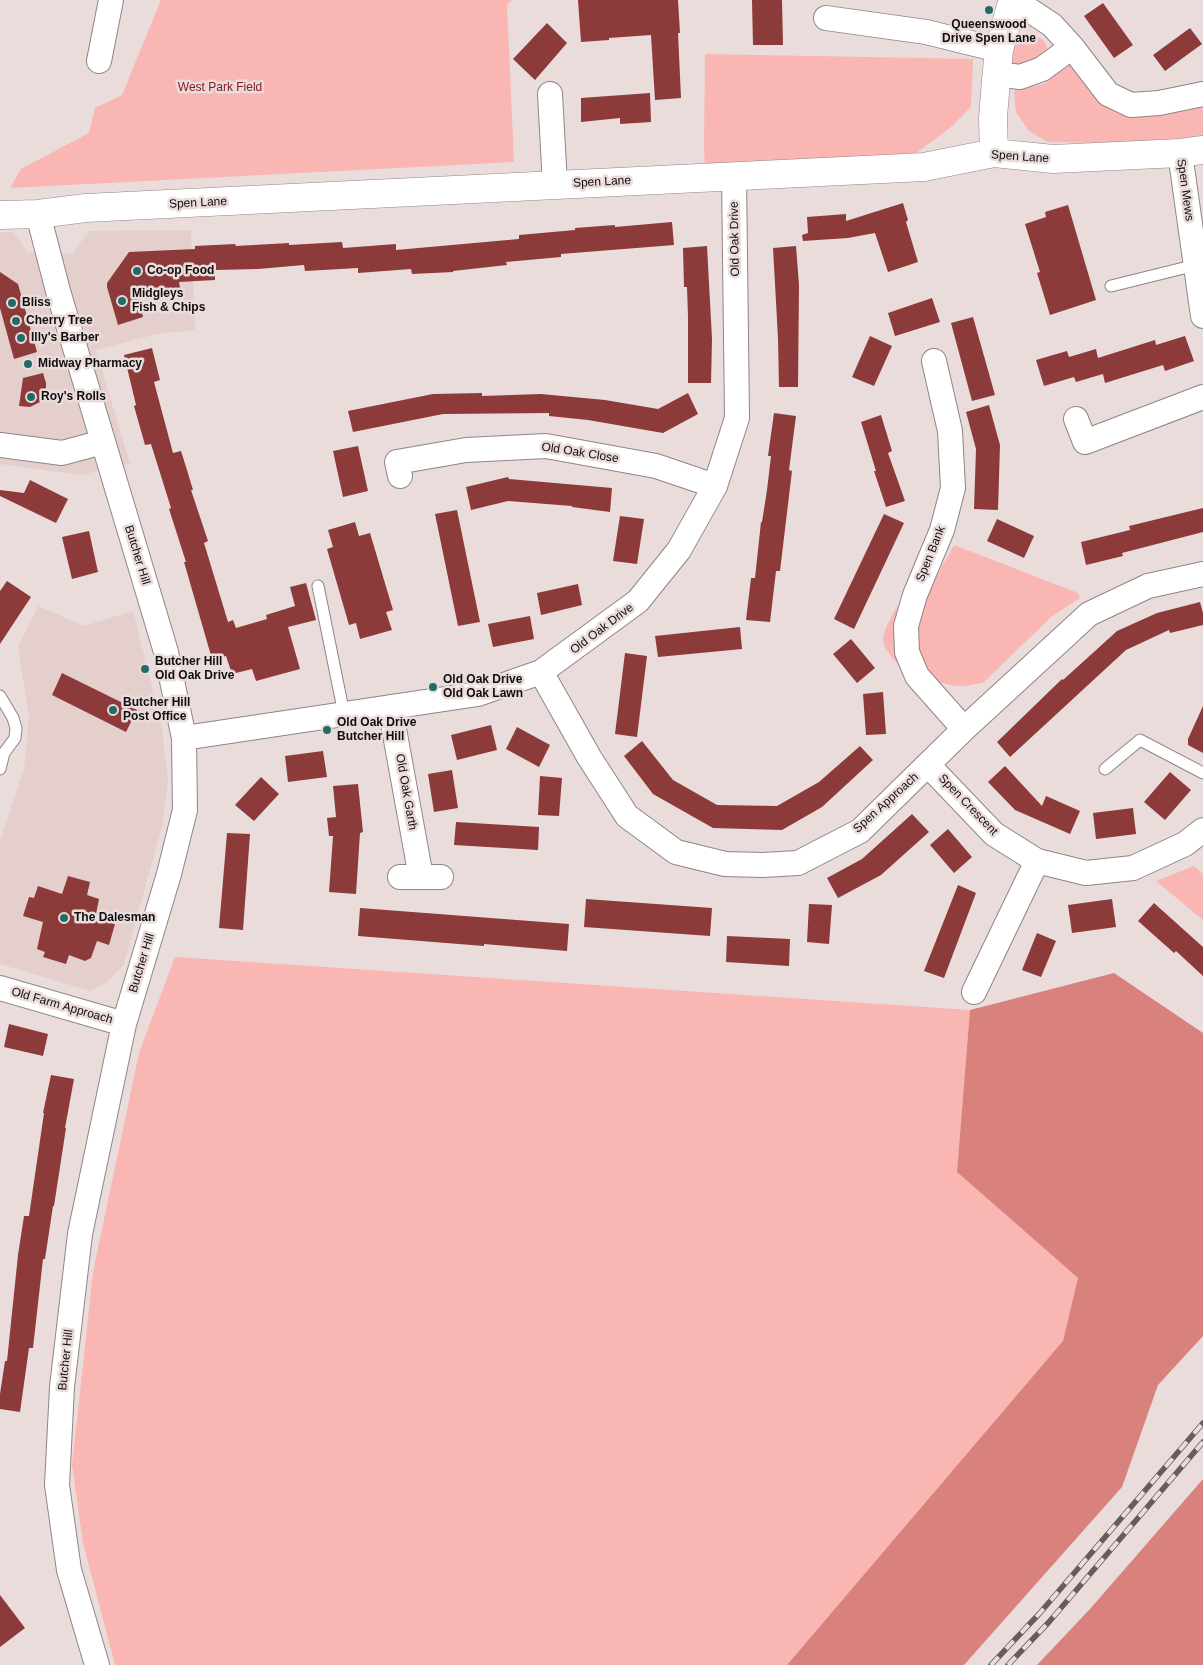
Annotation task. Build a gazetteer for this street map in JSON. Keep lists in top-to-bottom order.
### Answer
{
  "streets": {
    "street": [
      "Spen Lane",
      "Spen Mews",
      "Old Oak Drive",
      "Old Oak Close",
      "Spen Bank",
      "Butcher Hill",
      "Old Oak Garth",
      "Spen Approach",
      "Spen Crescent",
      "Old Farm Approach"
    ]
  },
  "crossings": [
    ["Spen Lane", "Spen Mews"],
    ["Spen Lane", "Old Oak Drive"],
    ["Spen Lane", "Butcher Hill"],
    ["Old Oak Drive", "Old Oak Close"],
    ["Old Oak Drive", "Butcher Hill"],
    ["Old Oak Drive", "Old Oak Garth"],
    ["Old Oak Drive", "Spen Approach"],
    ["Spen Bank", "Spen Approach"],
    ["Butcher Hill", "Old Farm Approach"],
    ["Spen Approach", "Spen Crescent"]
  ],
  "parks": ["West Park Field"],
  "places": [
    "Queenswood Drive Spen Lane",
    "Co-op Food",
    "Midgleys Fish & Chips",
    "Bliss",
    "Cherry Tree",
    "Illy's Barber",
    "Midway Pharmacy",
    "Roy's Rolls",
    "Butcher Hill Old Oak Drive",
    "Old Oak Drive Old Oak Lawn",
    "Butcher Hill Post Office",
    "Old Oak Drive Butcher Hill",
    "The Dalesman"
  ]
}
